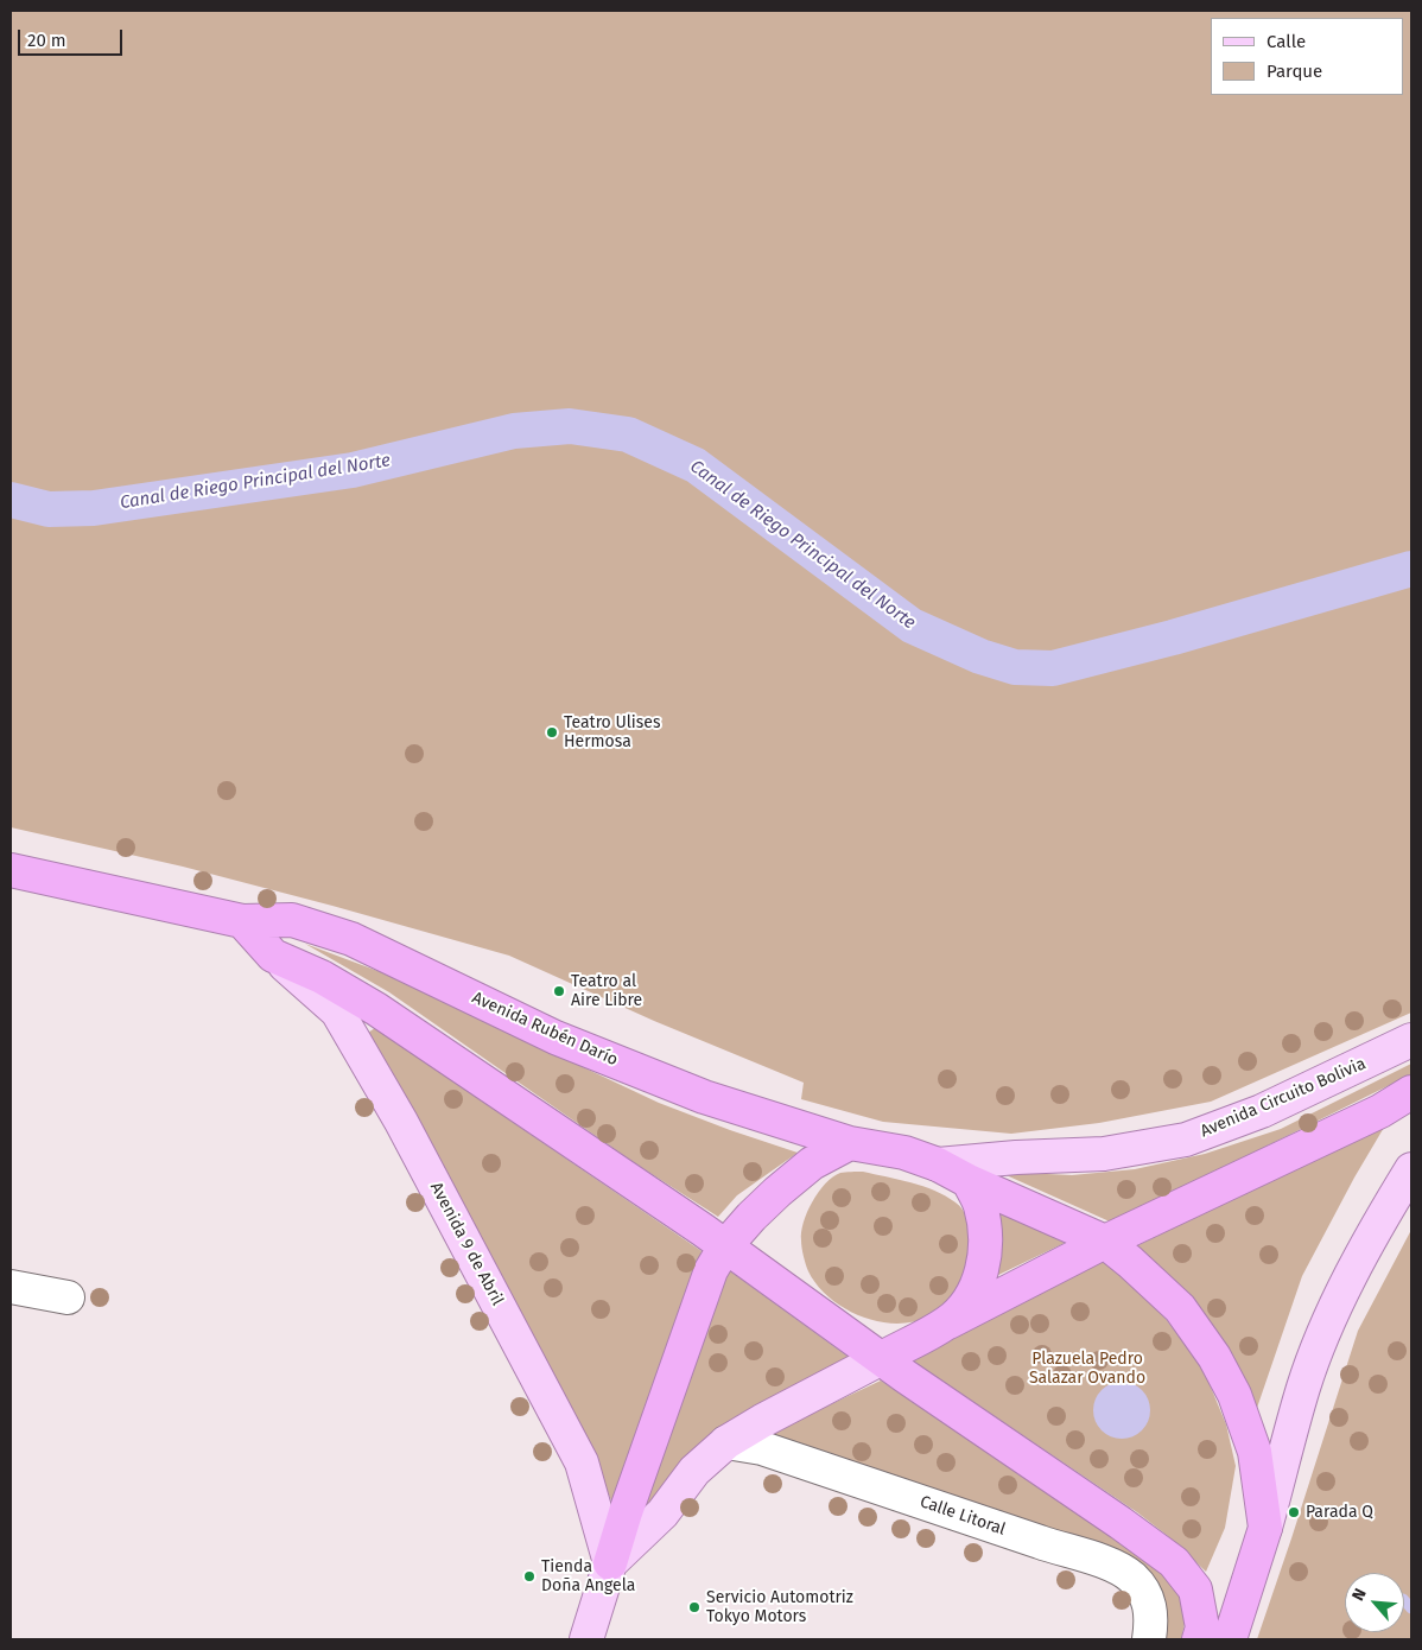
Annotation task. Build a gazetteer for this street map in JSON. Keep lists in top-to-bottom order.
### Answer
{
  "streets": {
    "highway": ["Avenida Rubén Darío"],
    "main road": ["Avenida Circuito Bolivia", "Avenida 9 de Abril"],
    "street": ["Calle Litoral"]
  },
  "crossings": [
    ["Avenida Rubén Darío", "Avenida Circuito Bolivia"]
  ],
  "water": ["Canal de Riego Principal del Norte"],
  "parks": ["Plazuela Pedro Salazar Ovando"],
  "places": [
    "Teatro Ulises Hermosa",
    "Teatro al Aire Libre",
    "Parada Q",
    "Tienda Doña Angela",
    "Servicio Automotriz Tokyo Motors"
  ],
  "legend": ["Calle", "Parque"],
  "scale_bar": "20 m",
  "north": "top left"
}
